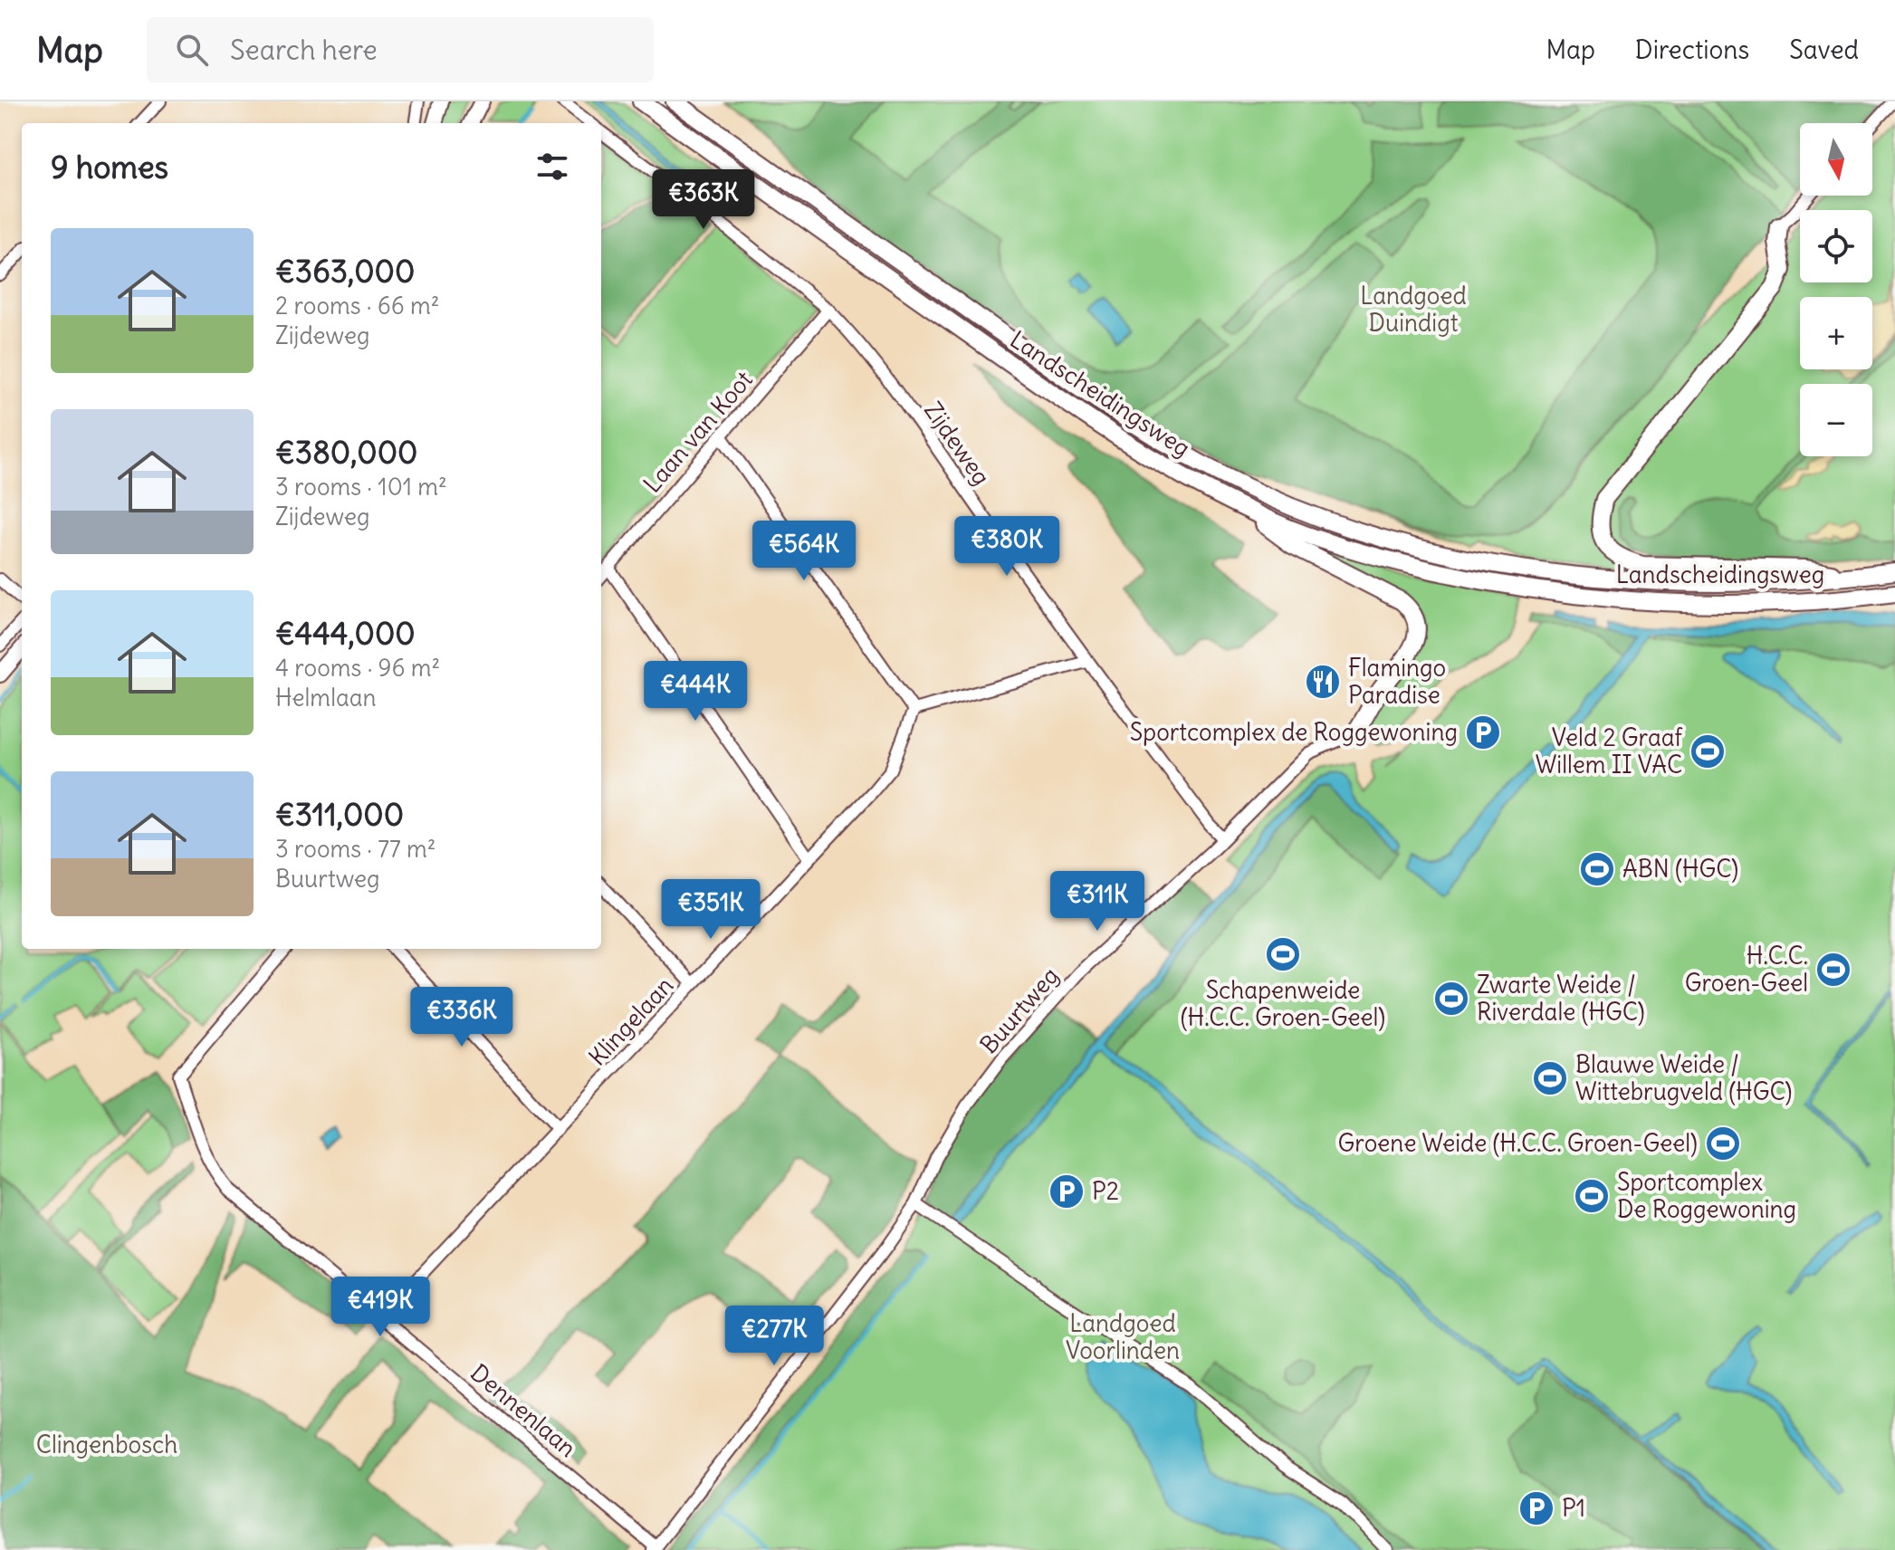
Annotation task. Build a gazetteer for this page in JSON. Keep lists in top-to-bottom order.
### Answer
{
  "streets": {
    "main road": ["Landscheidingsweg"],
    "street": [
      "Laan van Koot",
      "Zijdeweg",
      "Buurtweg",
      "Klingelaan",
      "Dennenlaan"
    ]
  },
  "crossings": [
    ["Laan van Koot", "Zijdeweg"],
    ["Zijdeweg", "Buurtweg"],
    ["Buurtweg", "Dennenlaan"],
    ["Klingelaan", "Dennenlaan"]
  ],
  "parks": ["Landgoed Duindigt", "Landgoed Voorlinden", "Clingenbosch"],
  "places": {
    "restaurant": ["Flamingo Paradise"],
    "parking": ["Sportcomplex de Roggewoning", "P2", "P1"],
    "sports": [
      "Veld 2 Graaf Willem II VAC",
      "ABN (HGC)",
      "Schapenweide (H.C.C. Groen-Geel)",
      "H.C.C. Groen-Geel",
      "Zwarte Weide / Riverdale (HGC)",
      "Blauwe Weide / Wittebrugveld (HGC)",
      "Groene Weide (H.C.C. Groen-Geel)",
      "Sportcomplex De Roggewoning"
    ]
  },
  "north": "bottom",
  "page": {
    "header": "Map",
    "search": "Search here",
    "nav": ["Map", "Directions", "Saved"],
    "map_buttons": ["+", "−"],
    "heading": "9 homes",
    "price": [
      "€363K",
      "€380K",
      "€564K",
      "€444K",
      "€311K",
      "€351K",
      "€336K",
      "€419K",
      "€277K"
    ],
    "list": [
      {
        "name": "€363,000",
        "note": "2 rooms · 66 m² · Zijdeweg"
      },
      {
        "name": "€380,000",
        "note": "3 rooms · 101 m² · Zijdeweg"
      },
      {
        "name": "€444,000",
        "note": "4 rooms · 96 m² · Helmlaan"
      },
      {
        "name": "€311,000",
        "note": "3 rooms · 77 m² · Buurtweg"
      }
    ]
  }
}
